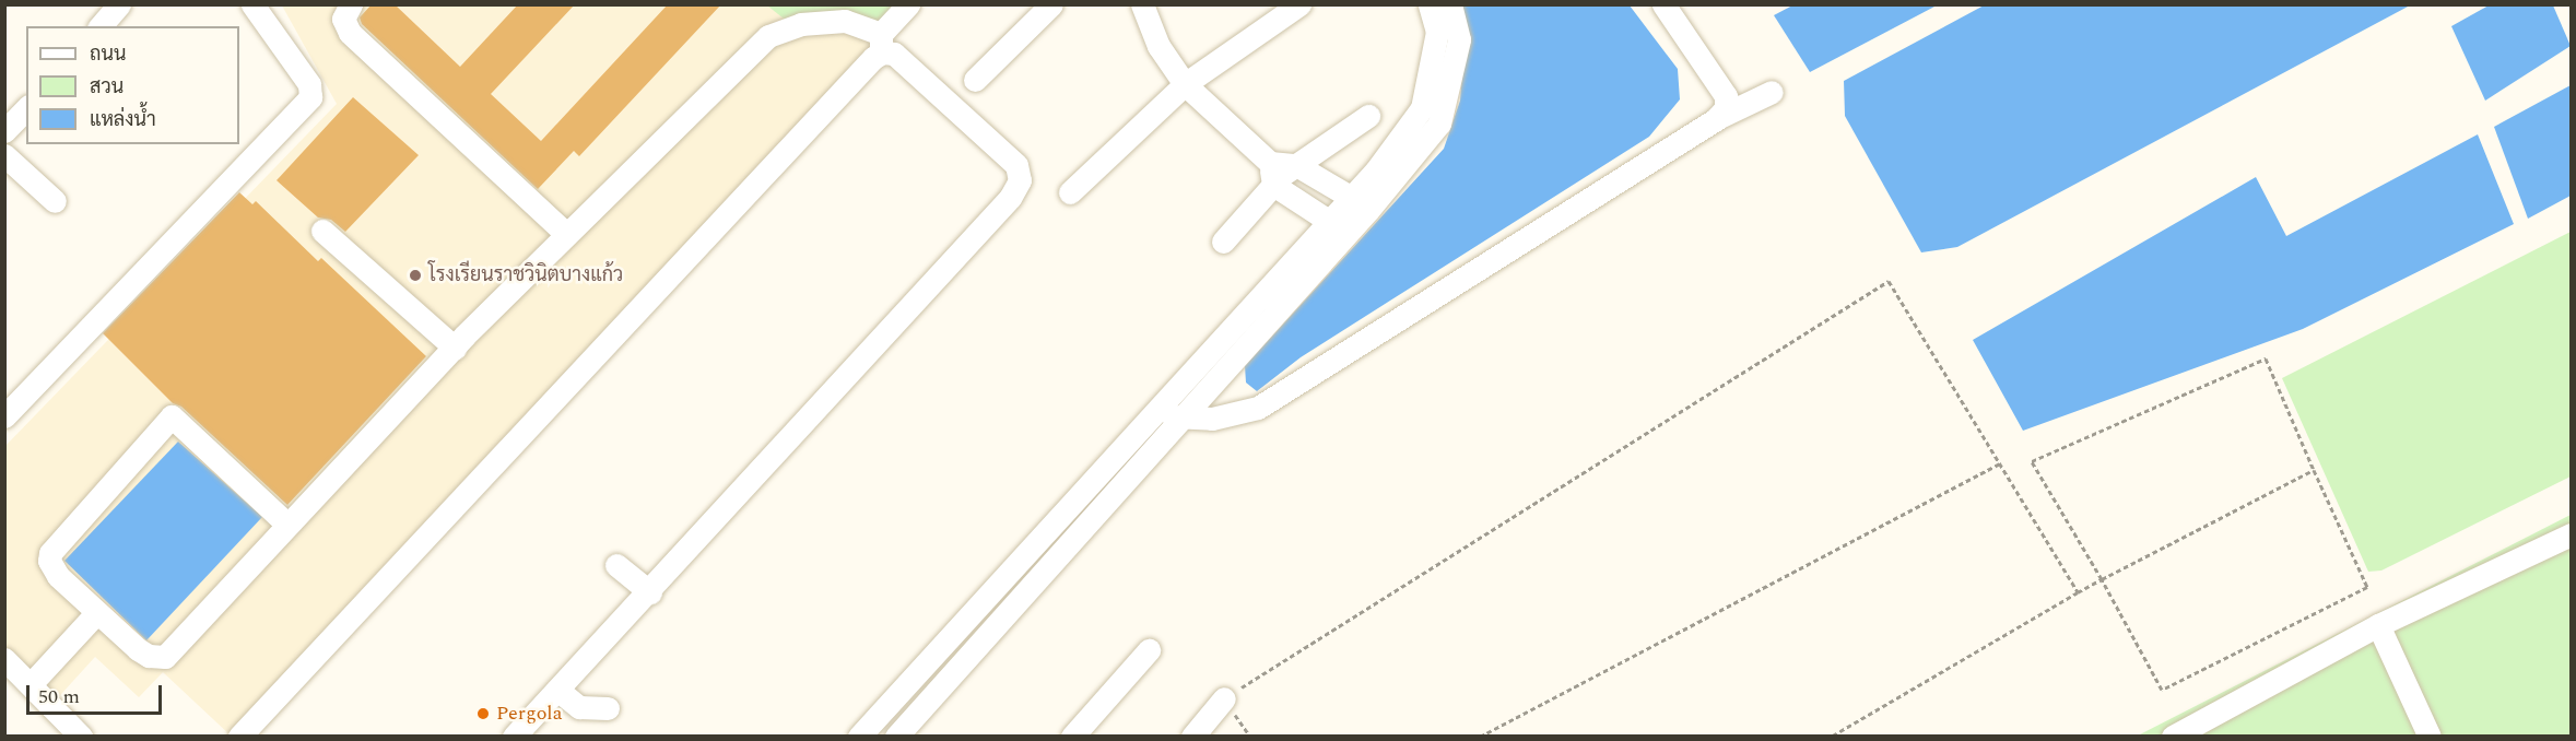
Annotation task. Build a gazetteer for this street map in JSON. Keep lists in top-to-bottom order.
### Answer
{
  "places": ["โรงเรียนราชวินิตบางแก้ว", "Pergola"],
  "legend": ["ถนน", "สวน", "แหล่งน้ำ"],
  "scale_bar": "50 m"
}
